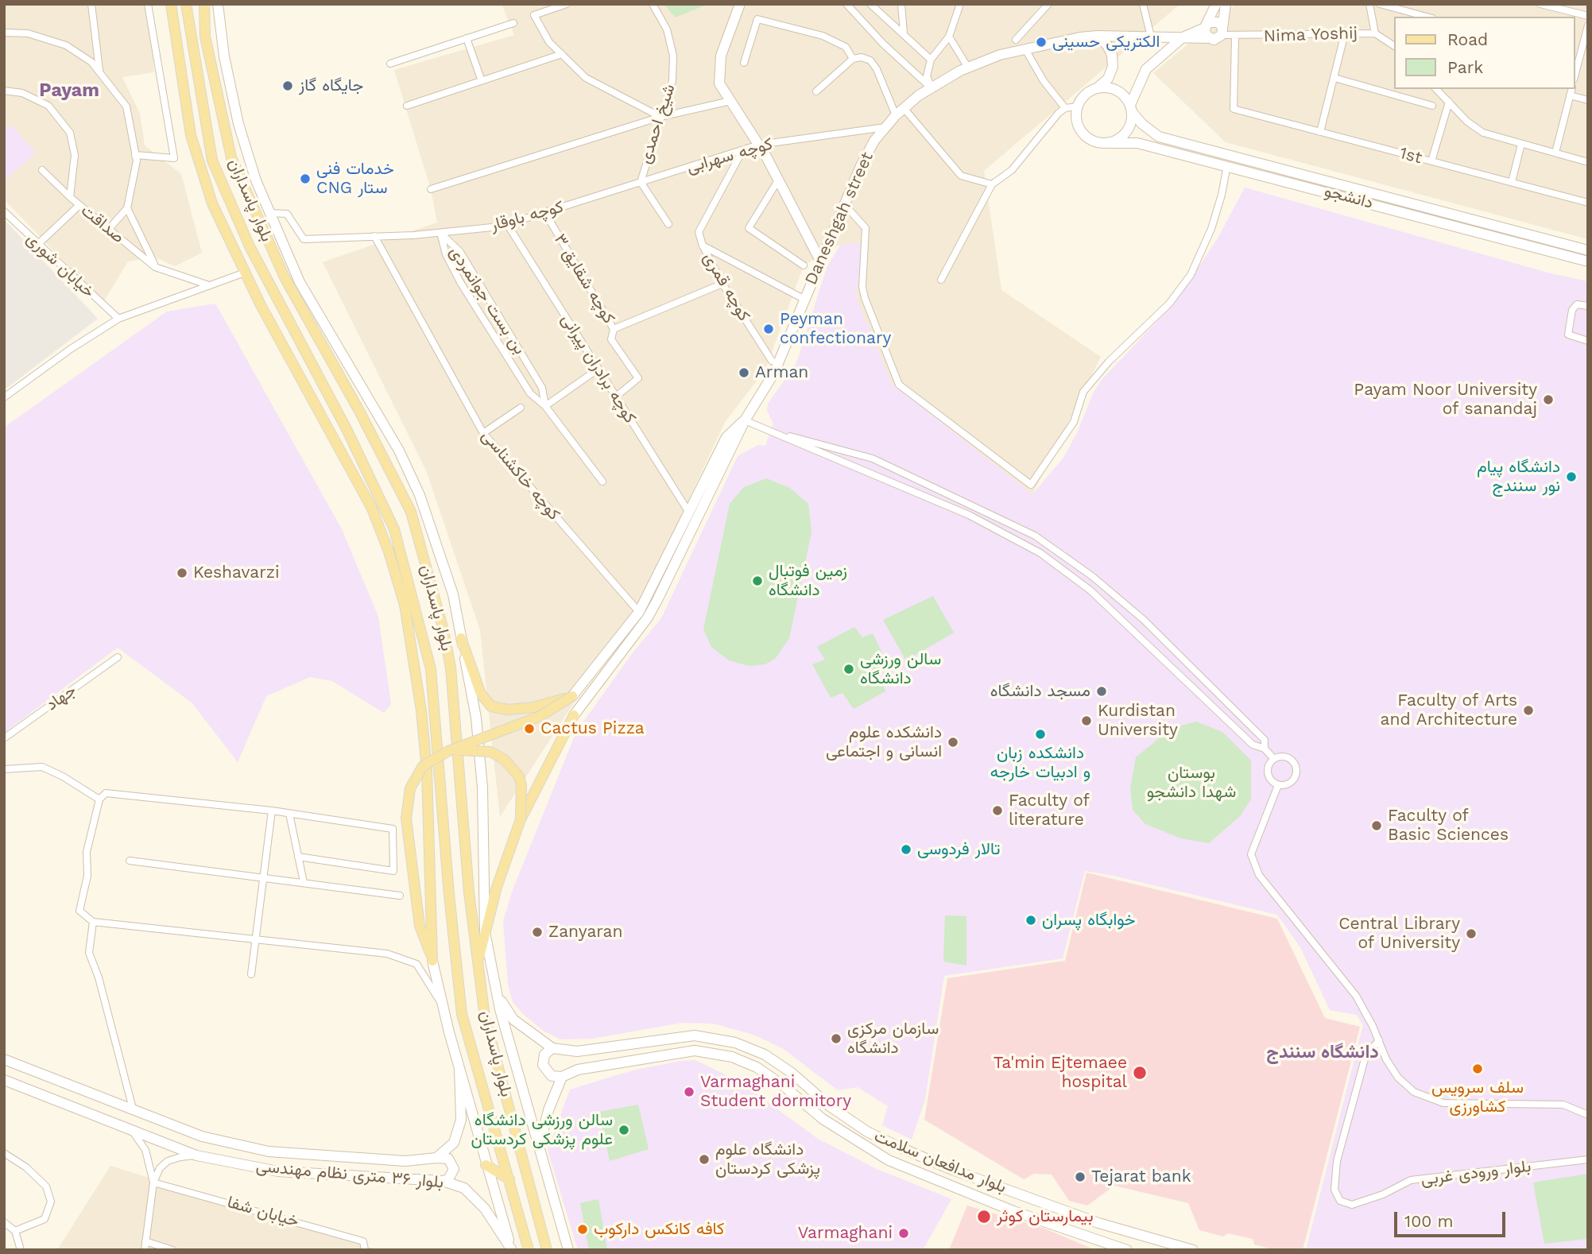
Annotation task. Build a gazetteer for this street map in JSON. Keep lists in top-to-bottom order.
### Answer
{
  "streets": {
    "main road": [
      "دانشجو",
      "بلوار پاسداران",
      "Daneshgah street",
      "بلوار مدافعان سلامت",
      "بلوار ۳۶ متری نظام مهندسی"
    ],
    "street": [
      "Nima Yoshij",
      "شیخ احمدی",
      "کوچه سهرابی",
      "1st",
      "کوچه باوقار",
      "صداقت",
      "خیابان شوری",
      "کوچه شقایق ۳",
      "کوچه قمری",
      "بن بست جوانمردی",
      "کوچه برادران پیرانی",
      "کوچه خاکشناسی",
      "جهاد",
      "بلوار ورودی غربی",
      "خیابان شفا"
    ]
  },
  "crossings": [
    ["Nima Yoshij", "1st"],
    ["Nima Yoshij", "Daneshgah street"],
    ["شیخ احمدی", "کوچه سهرابی"],
    ["شیخ احمدی", "کوچه باوقار"],
    ["کوچه سهرابی", "کوچه باوقار"],
    ["کوچه سهرابی", "Daneshgah street"],
    ["کوچه سهرابی", "کوچه قمری"],
    ["کوچه باوقار", "کوچه شقایق ۳"],
    ["کوچه باوقار", "بن بست جوانمردی"],
    ["کوچه باوقار", "کوچه برادران پیرانی"],
    ["کوچه باوقار", "کوچه خاکشناسی"],
    ["Daneshgah street", "کوچه برادران پیرانی"],
    ["Daneshgah street", "کوچه خاکشناسی"],
    ["کوچه شقایق ۳", "کوچه قمری"]
  ],
  "districts": ["Payam", "دانشگاه سنندج"],
  "parks": ["بوستان شهدا دانشجو"],
  "places": [
    "الکتریکی حسینی",
    "جایگاه گاز",
    "خدمات فنی‌ CNG ستار",
    "Peyman confectionary",
    "Arman",
    "Payam Noor University of sanandaj",
    "دانشگاه پیام نور سنندج",
    "Keshavarzi",
    "زمین فوتبال دانشگاه",
    "سالن ورزشی دانشگاه",
    "مسجد دانشگاه",
    "Faculty of Arts and Architecture",
    "Kurdistan University",
    "Cactus Pizza",
    "دانشکده زبان و ادبیات خارجه",
    "دانشکده علوم انسانی و اجتماعی",
    "Faculty of literature",
    "Faculty of Basic Sciences",
    "تالار فردوسی",
    "خوابگاه پسران",
    "Zanyaran",
    "Central Library of University",
    "سازمان مرکزی دانشگاه",
    "سلف سرویس کشاورزی",
    "Ta'min Ejtemaee hospital",
    "Varmaghani Student dormitory",
    "سالن ورزشی دانشگاه علوم پزشکی کردستان",
    "دانشگاه علوم پزشکی کردستان",
    "Tejarat bank",
    "بیمارستان کوثر",
    "کافه کانکس دارکوب",
    "Varmaghani"
  ],
  "legend": ["Road", "Park"],
  "scale_bar": "100 m"
}
